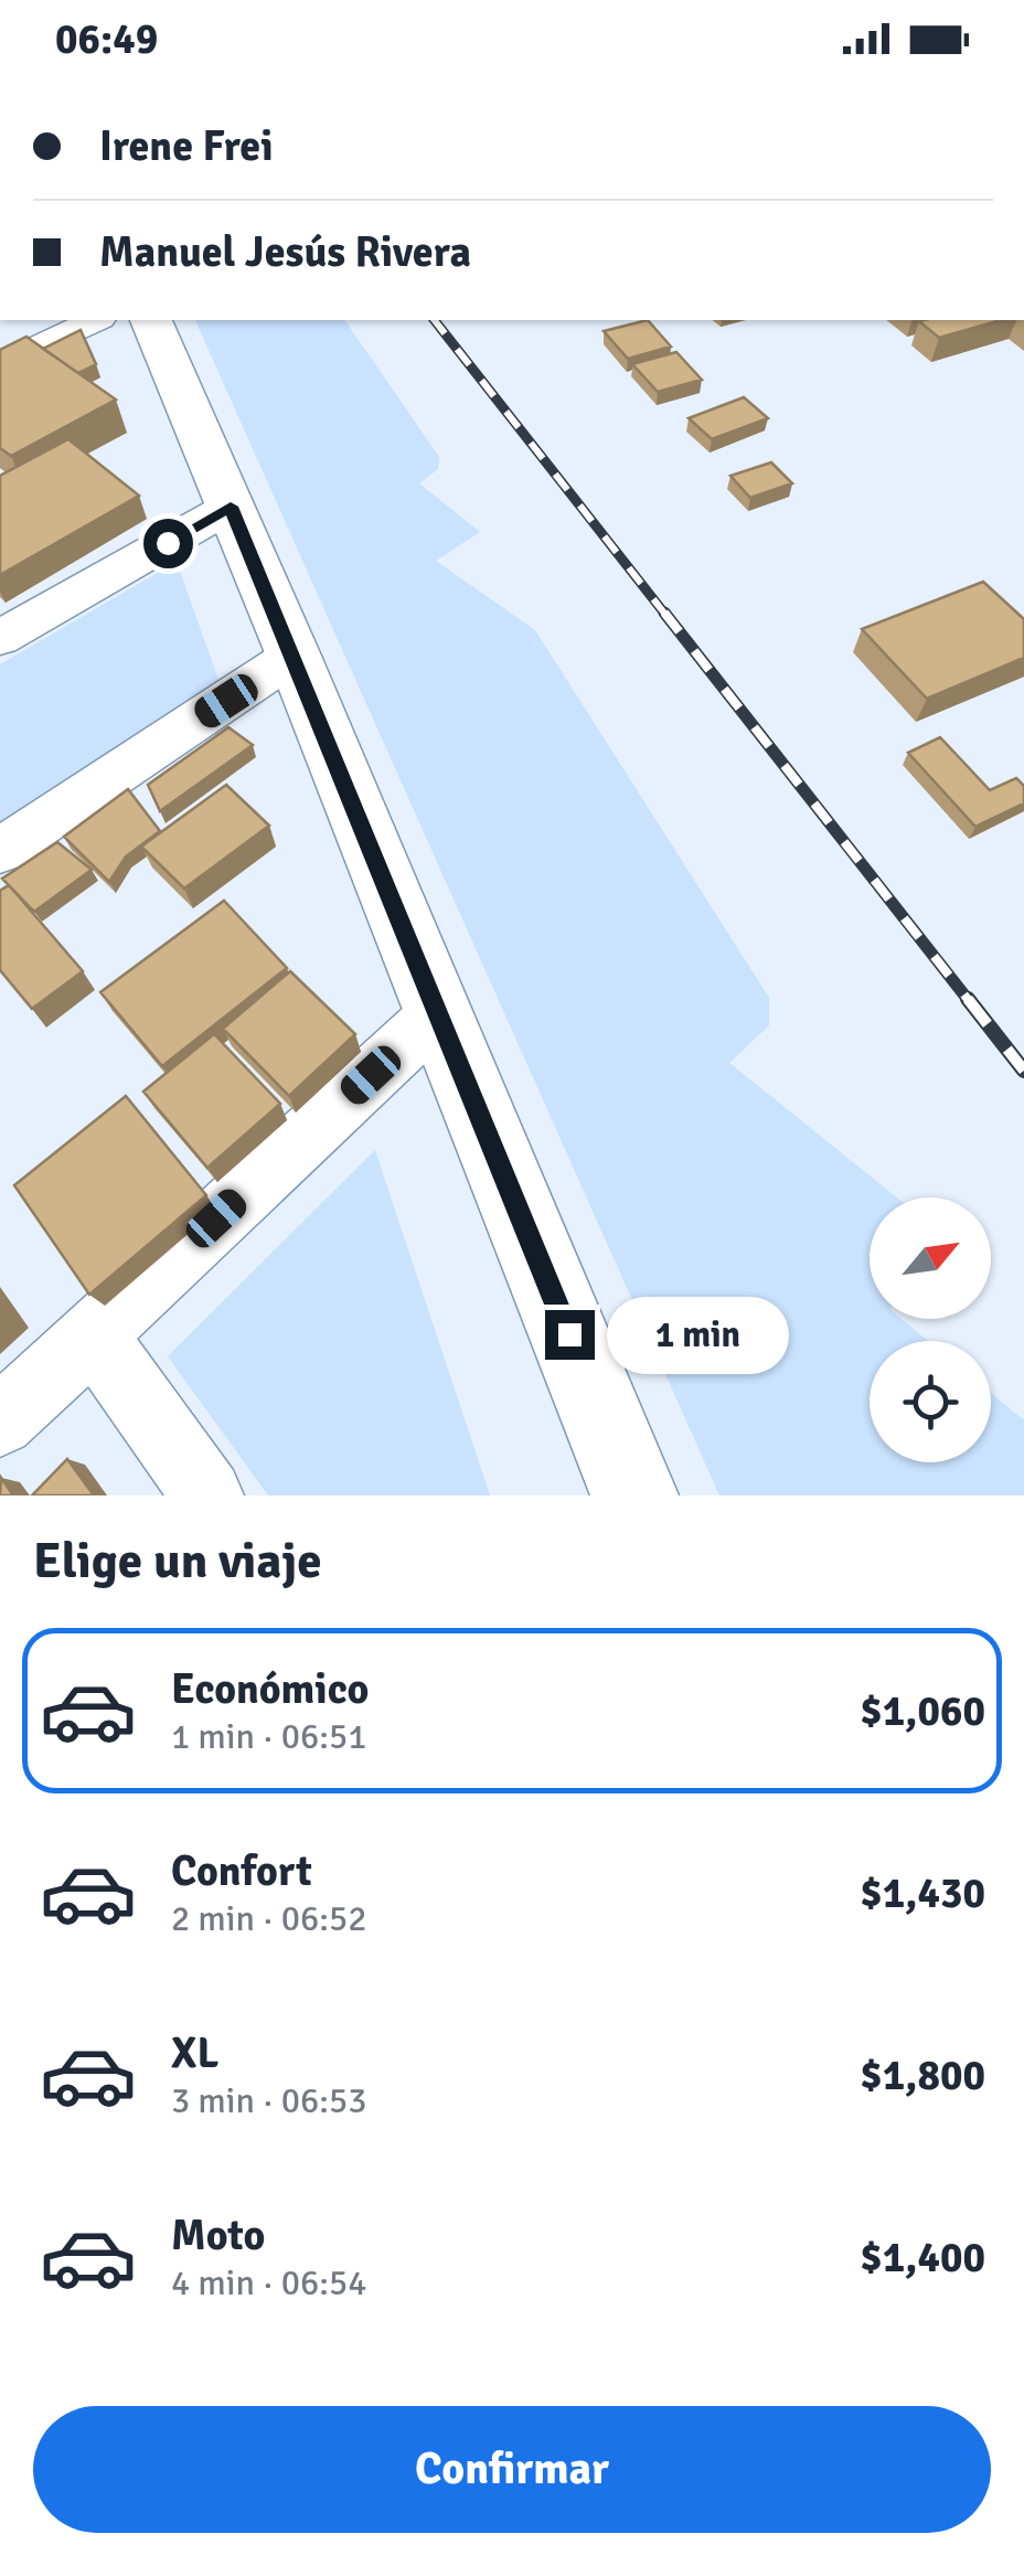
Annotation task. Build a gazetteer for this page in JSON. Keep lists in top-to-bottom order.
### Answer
{
  "north": "top right",
  "page": {
    "status": "06:49",
    "banner": ["Irene Frei", "Manuel Jesús Rivera"],
    "bubble": "1 min",
    "heading": "Elige un viaje",
    "list": [
      {
        "name": "Económico",
        "note": "1 min · 06:51",
        "value": "$1,060"
      },
      {
        "name": "Confort",
        "note": "2 min · 06:52",
        "value": "$1,430"
      },
      {
        "name": "XL",
        "note": "3 min · 06:53",
        "value": "$1,800"
      },
      {
        "name": "Moto",
        "note": "4 min · 06:54",
        "value": "$1,400"
      }
    ],
    "buttons": "Confirmar"
  }
}
